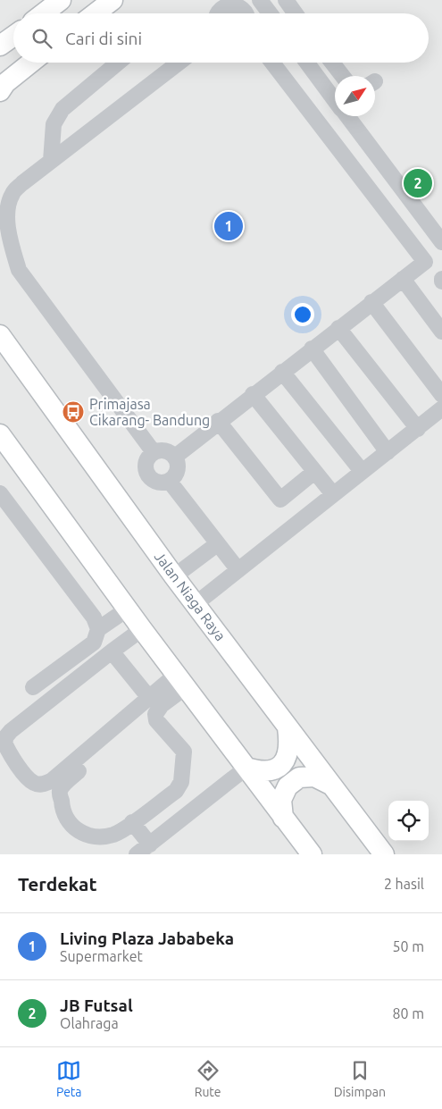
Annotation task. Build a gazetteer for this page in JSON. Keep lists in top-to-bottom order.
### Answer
{
  "streets": {
    "main road": ["Jalan Niaga Raya"]
  },
  "places": {
    "bus stop": ["Primajasa Cikarang- Bandung"]
  },
  "north": "top right",
  "page": {
    "search": "Cari di sini",
    "pins": ["2", "1"],
    "heading": ["Terdekat", "2 hasil"],
    "list": [
      {
        "mark": "1",
        "name": "Living Plaza Jababeka",
        "note": "Supermarket",
        "value": "50 m"
      },
      {
        "mark": "2",
        "name": "JB Futsal",
        "note": "Olahraga",
        "value": "80 m"
      }
    ],
    "nav": ["Peta", "Rute", "Disimpan"]
  }
}
